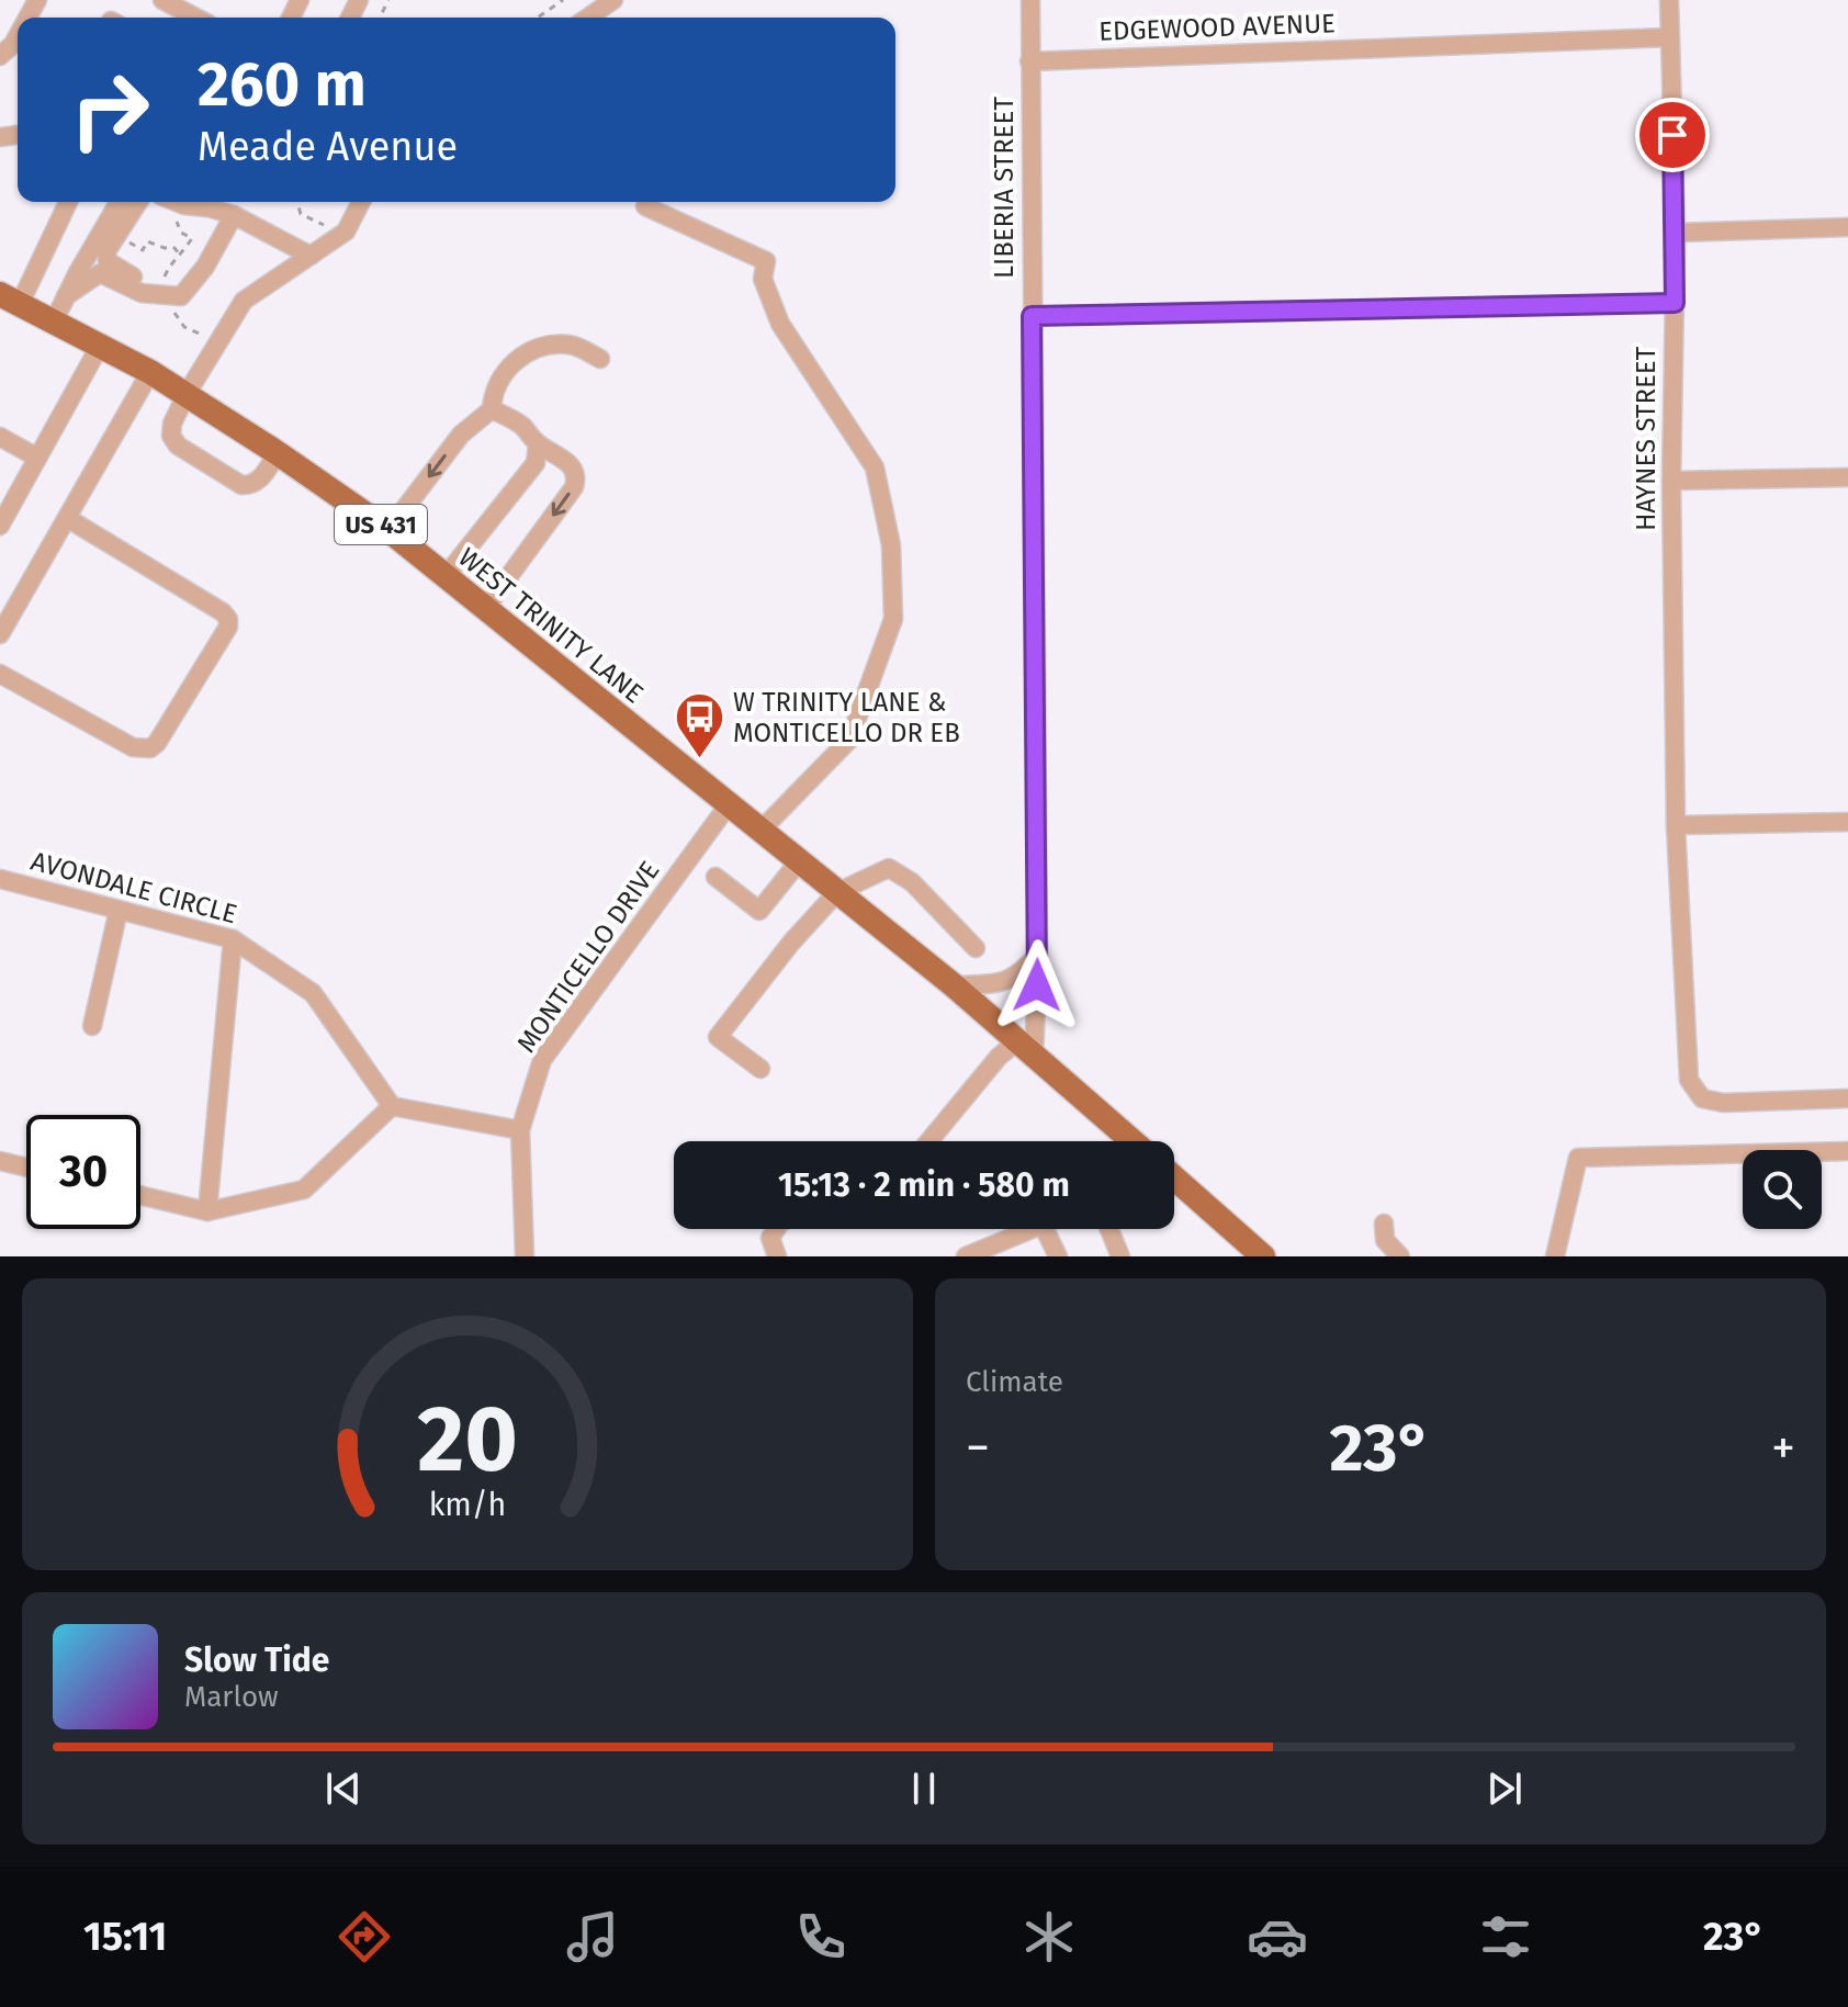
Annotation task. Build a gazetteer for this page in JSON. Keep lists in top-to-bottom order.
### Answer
{
  "streets": {
    "main road": ["US 431", "WEST TRINITY LANE"],
    "street": [
      "EDGEWOOD AVENUE",
      "LIBERIA STREET",
      "HAYNES STREET",
      "AVONDALE CIRCLE",
      "MONTICELLO DRIVE"
    ]
  },
  "crossings": [
    ["EDGEWOOD AVENUE", "LIBERIA STREET"],
    ["EDGEWOOD AVENUE", "HAYNES STREET"],
    ["LIBERIA STREET", "WEST TRINITY LANE"],
    ["WEST TRINITY LANE", "MONTICELLO DRIVE"]
  ],
  "places": {
    "bus stop": ["W TRINITY LANE & MONTICELLO DR EB"]
  },
  "page": {
    "turn": ["260 m", "Meade Avenue"],
    "limit": "30",
    "trip": "15:13 · 2 min · 580 m",
    "tile": "Climate",
    "heat": ["−", "23°", "+"],
    "song": ["Slow Tide", "Marlow"],
    "tabs": ["15:11", "23°"],
    "gauge": ["20", "km/h"]
  }
}
